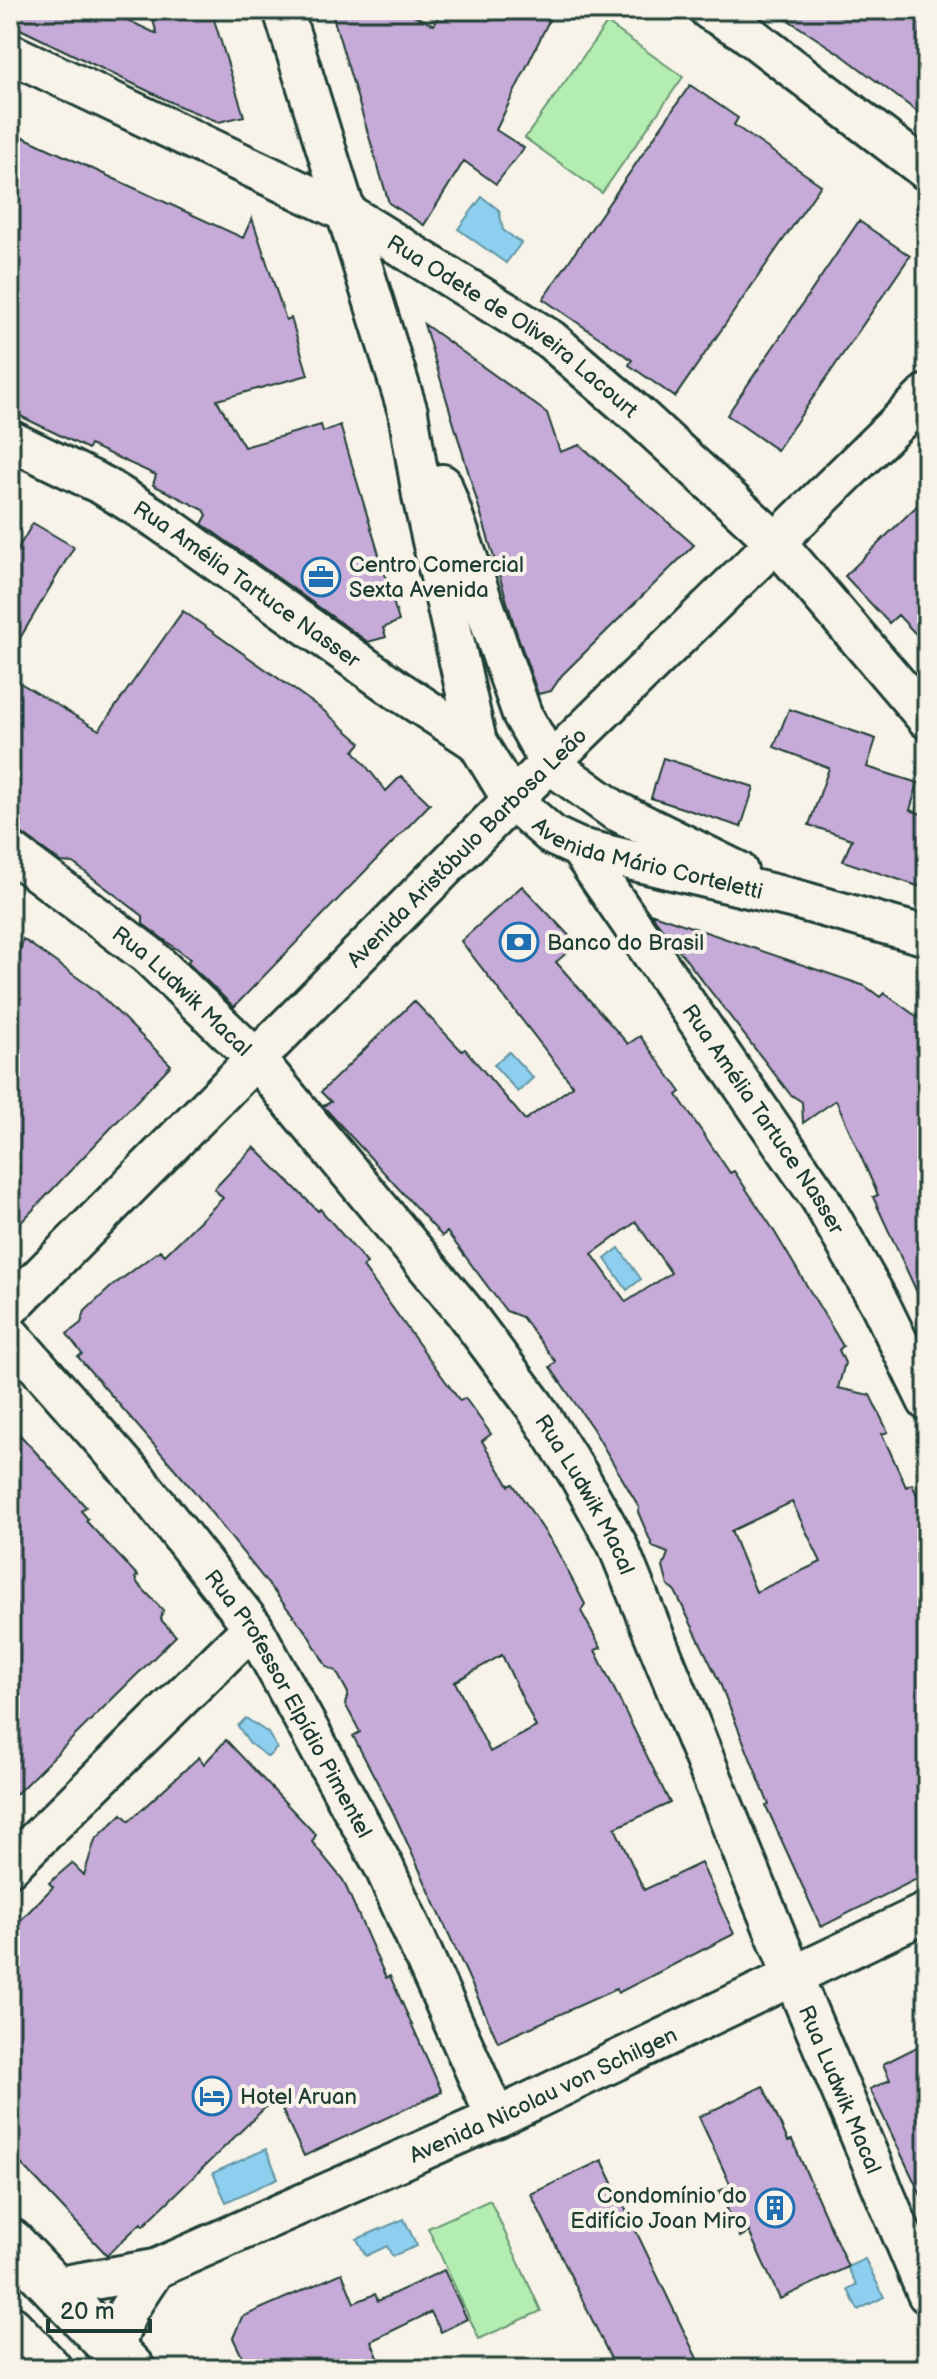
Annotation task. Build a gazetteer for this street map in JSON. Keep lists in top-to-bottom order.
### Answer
{
  "streets": {
    "street": [
      "Rua Odete de Oliveira Lacourt",
      "Rua Amélia Tartuce Nasser",
      "Avenida Aristóbulo Barbosa Leão",
      "Avenida Mário Corteletti",
      "Rua Ludwik Macal",
      "Rua Professor Elpídio Pimentel",
      "Avenida Nicolau von Schilgen"
    ]
  },
  "crossings": [
    ["Rua Odete de Oliveira Lacourt", "Avenida Aristóbulo Barbosa Leão"],
    ["Rua Amélia Tartuce Nasser", "Avenida Mário Corteletti"],
    ["Avenida Aristóbulo Barbosa Leão", "Avenida Mário Corteletti"],
    ["Avenida Aristóbulo Barbosa Leão", "Rua Ludwik Macal"],
    ["Rua Ludwik Macal", "Avenida Nicolau von Schilgen"],
    ["Rua Professor Elpídio Pimentel", "Avenida Nicolau von Schilgen"]
  ],
  "places": {
    "office": ["Centro Comercial Sexta Avenida"],
    "bank": ["Banco do Brasil"],
    "hotel": ["Hotel Aruan"],
    "building": ["Condomínio do Edifício Joan Miro"]
  },
  "scale_bar": "20 m"
}
